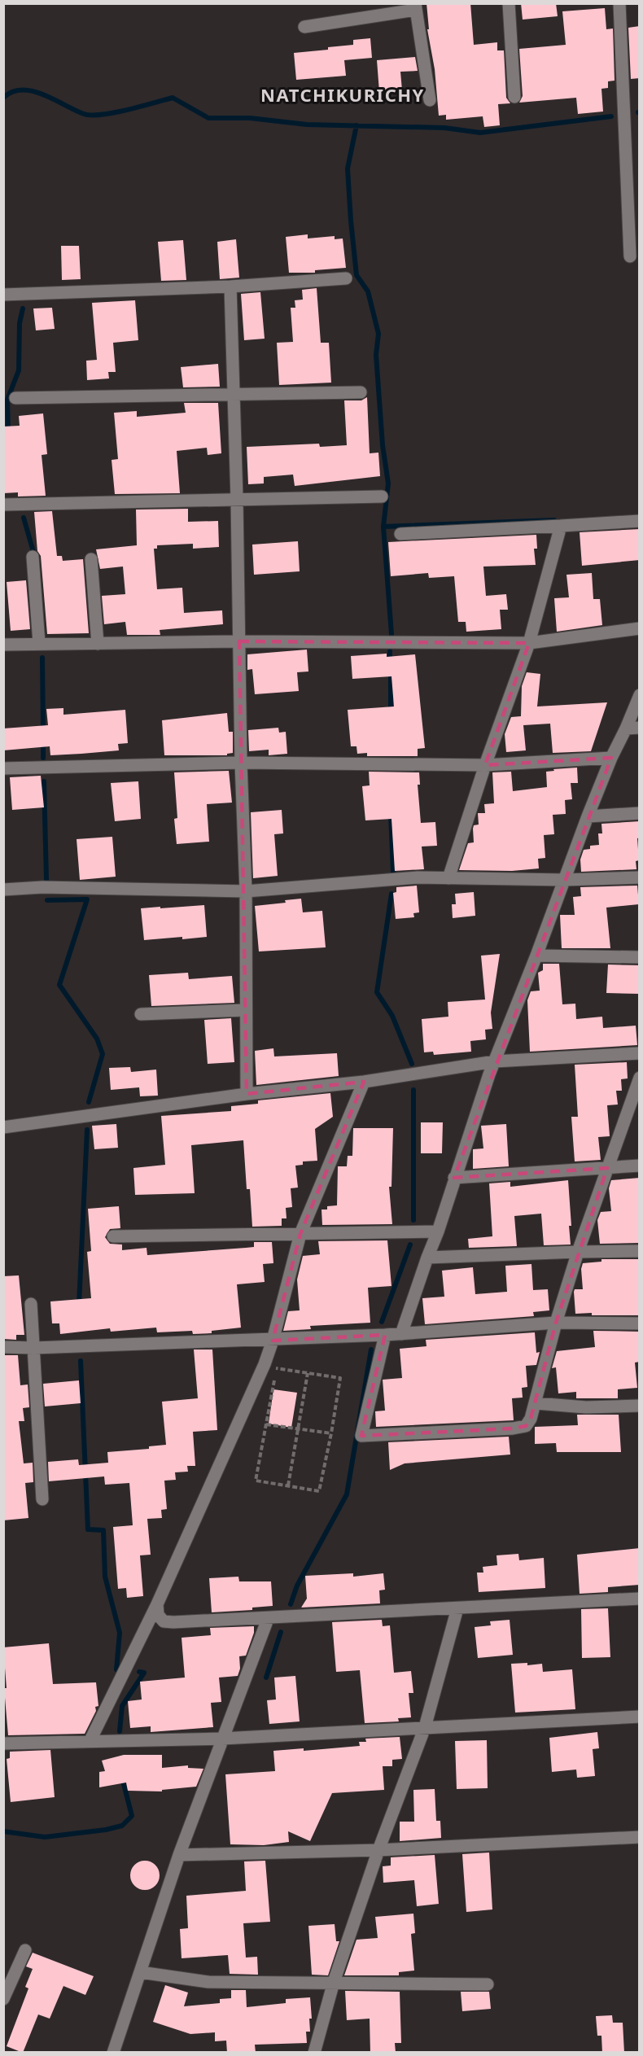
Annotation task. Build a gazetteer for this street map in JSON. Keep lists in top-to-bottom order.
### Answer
{
  "districts": ["NATCHIKURICHY"]
}
